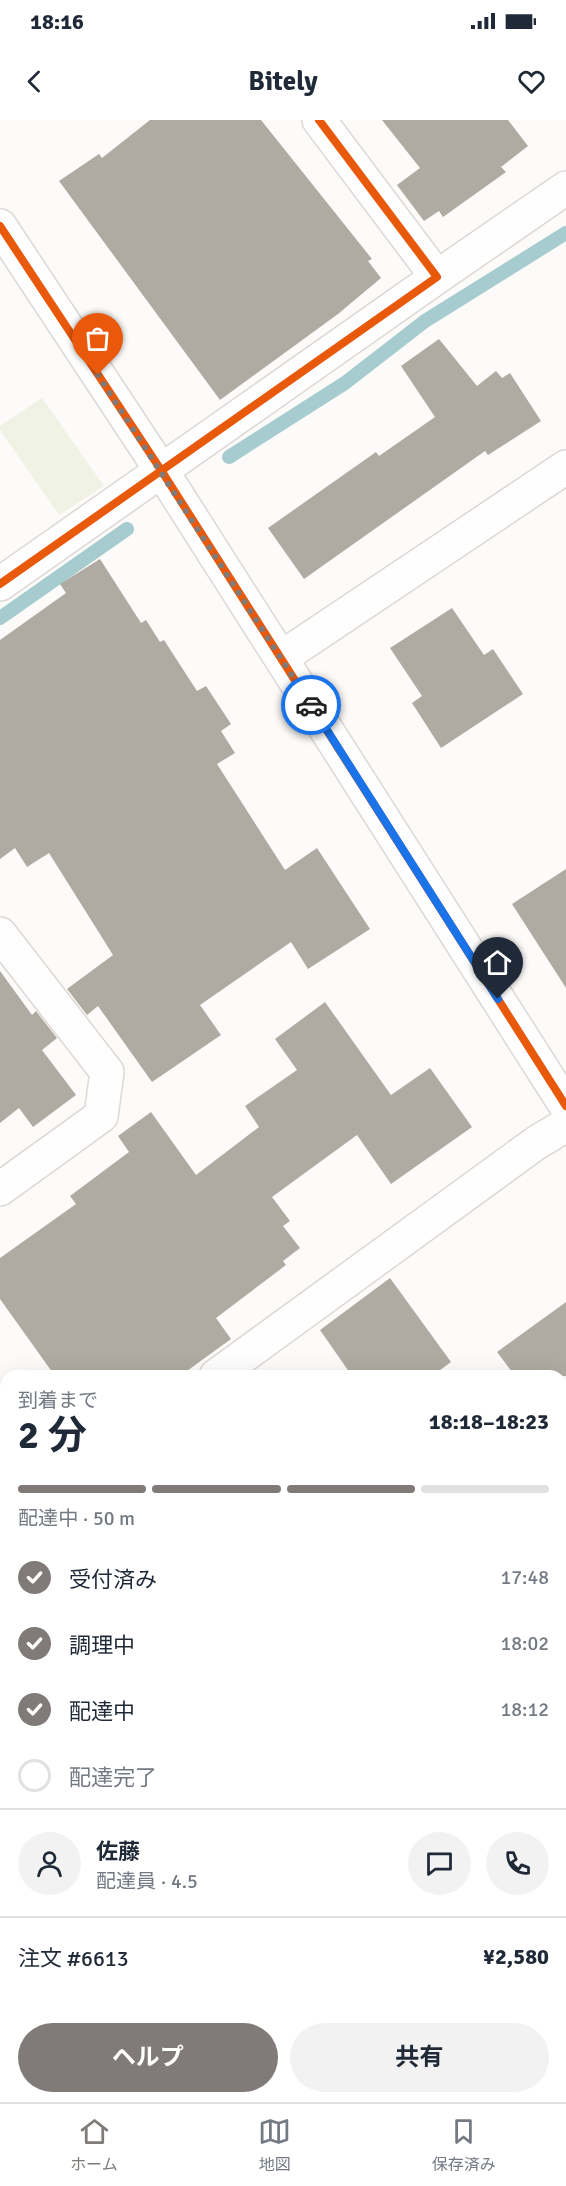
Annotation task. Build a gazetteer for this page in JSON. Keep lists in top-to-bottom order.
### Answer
{
  "page": {
    "status": "18:16",
    "header": "Bitely",
    "heading": ["2 分", "到着まで", "18:18–18:23"],
    "panel": [
      "佐藤",
      "配達員 · 4.5",
      "注文 #6613",
      "¥2,580"
    ],
    "bar": "配達中 · 50 m",
    "list": [
      ["受付済み", "17:48"],
      ["調理中", "18:02"],
      ["配達中", "18:12"],
      "配達完了"
    ],
    "buttons": ["ヘルプ", "共有"],
    "tabs": ["ホーム", "地図", "保存済み"]
  }
}
